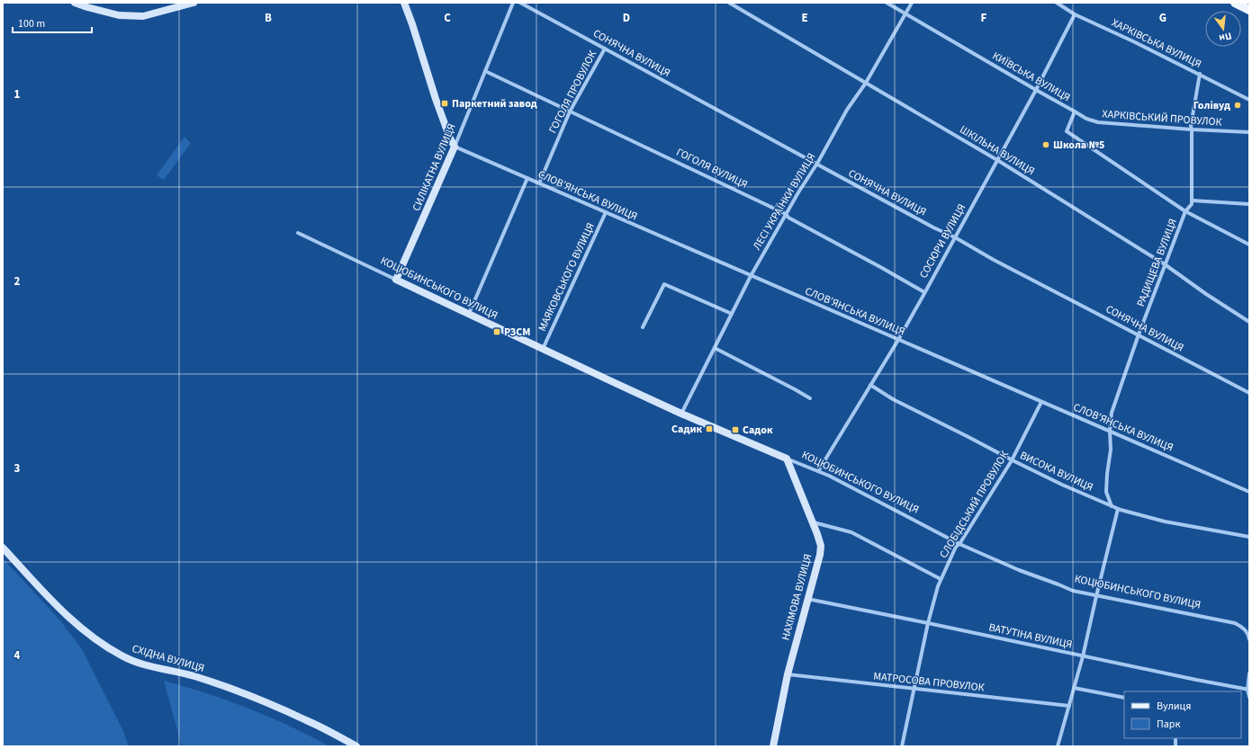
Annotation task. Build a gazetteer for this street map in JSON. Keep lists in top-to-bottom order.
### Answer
{
  "streets": {
    "street": [
      "ХАРКІВСЬКА ВУЛИЦЯ",
      "СОНЯЧНА ВУЛИЦЯ",
      "КИЇВСЬКА ВУЛИЦЯ",
      "ГОГОЛЯ ПРОВУЛОК",
      "ХАРКІВСЬКИЙ ПРОВУЛОК",
      "ШКІЛЬНА ВУЛИЦЯ",
      "СИЛІКАТНА ВУЛИЦЯ",
      "ГОГОЛЯ ВУЛИЦЯ",
      "СЛОВ’ЯНСЬКА ВУЛИЦЯ",
      "ЛЕСІ УКРАЇНКИ ВУЛИЦЯ",
      "СОСЮРИ ВУЛИЦЯ",
      "РАДИЩЕВА ВУЛИЦЯ",
      "МАЯКОВСЬКОГО ВУЛИЦЯ",
      "КОЦЮБИНСЬКОГО ВУЛИЦЯ",
      "ВИСОКА ВУЛИЦЯ",
      "СЛОБІДСЬКИЙ ПРОВУЛОК",
      "НАХІМОВА ВУЛИЦЯ",
      "ВАТУТІНА ВУЛИЦЯ",
      "СХІДНА ВУЛИЦЯ",
      "МАТРОСОВА ПРОВУЛОК"
    ]
  },
  "crossings": [
    ["ХАРКІВСЬКА ВУЛИЦЯ", "СОСЮРИ ВУЛИЦЯ"],
    ["СОНЯЧНА ВУЛИЦЯ", "ГОГОЛЯ ПРОВУЛОК"],
    ["СОНЯЧНА ВУЛИЦЯ", "ЛЕСІ УКРАЇНКИ ВУЛИЦЯ"],
    ["СОНЯЧНА ВУЛИЦЯ", "СОСЮРИ ВУЛИЦЯ"],
    ["СОНЯЧНА ВУЛИЦЯ", "РАДИЩЕВА ВУЛИЦЯ"],
    ["КИЇВСЬКА ВУЛИЦЯ", "ХАРКІВСЬКИЙ ПРОВУЛОК"],
    ["КИЇВСЬКА ВУЛИЦЯ", "ЛЕСІ УКРАЇНКИ ВУЛИЦЯ"],
    ["КИЇВСЬКА ВУЛИЦЯ", "СОСЮРИ ВУЛИЦЯ"],
    ["КИЇВСЬКА ВУЛИЦЯ", "РАДИЩЕВА ВУЛИЦЯ"],
    ["ГОГОЛЯ ПРОВУЛОК", "ГОГОЛЯ ВУЛИЦЯ"],
    ["ГОГОЛЯ ПРОВУЛОК", "СЛОВ’ЯНСЬКА ВУЛИЦЯ"],
    ["ШКІЛЬНА ВУЛИЦЯ", "ЛЕСІ УКРАЇНКИ ВУЛИЦЯ"],
    ["ШКІЛЬНА ВУЛИЦЯ", "СОСЮРИ ВУЛИЦЯ"],
    ["ШКІЛЬНА ВУЛИЦЯ", "РАДИЩЕВА ВУЛИЦЯ"],
    ["СИЛІКАТНА ВУЛИЦЯ", "ГОГОЛЯ ВУЛИЦЯ"],
    ["СИЛІКАТНА ВУЛИЦЯ", "СЛОВ’ЯНСЬКА ВУЛИЦЯ"],
    ["СИЛІКАТНА ВУЛИЦЯ", "КОЦЮБИНСЬКОГО ВУЛИЦЯ"],
    ["ГОГОЛЯ ВУЛИЦЯ", "ЛЕСІ УКРАЇНКИ ВУЛИЦЯ"],
    ["ГОГОЛЯ ВУЛИЦЯ", "СОСЮРИ ВУЛИЦЯ"],
    ["СЛОВ’ЯНСЬКА ВУЛИЦЯ", "ЛЕСІ УКРАЇНКИ ВУЛИЦЯ"],
    ["СЛОВ’ЯНСЬКА ВУЛИЦЯ", "СОСЮРИ ВУЛИЦЯ"],
    ["СЛОВ’ЯНСЬКА ВУЛИЦЯ", "РАДИЩЕВА ВУЛИЦЯ"],
    ["СЛОВ’ЯНСЬКА ВУЛИЦЯ", "МАЯКОВСЬКОГО ВУЛИЦЯ"],
    ["СЛОВ’ЯНСЬКА ВУЛИЦЯ", "СЛОБІДСЬКИЙ ПРОВУЛОК"],
    ["ЛЕСІ УКРАЇНКИ ВУЛИЦЯ", "КОЦЮБИНСЬКОГО ВУЛИЦЯ"],
    ["СОСЮРИ ВУЛИЦЯ", "КОЦЮБИНСЬКОГО ВУЛИЦЯ"],
    ["СОСЮРИ ВУЛИЦЯ", "ВИСОКА ВУЛИЦЯ"],
    ["РАДИЩЕВА ВУЛИЦЯ", "ВИСОКА ВУЛИЦЯ"],
    ["МАЯКОВСЬКОГО ВУЛИЦЯ", "КОЦЮБИНСЬКОГО ВУЛИЦЯ"],
    ["КОЦЮБИНСЬКОГО ВУЛИЦЯ", "СЛОБІДСЬКИЙ ПРОВУЛОК"],
    ["КОЦЮБИНСЬКОГО ВУЛИЦЯ", "НАХІМОВА ВУЛИЦЯ"],
    ["ВИСОКА ВУЛИЦЯ", "СЛОБІДСЬКИЙ ПРОВУЛОК"],
    ["СЛОБІДСЬКИЙ ПРОВУЛОК", "ВАТУТІНА ВУЛИЦЯ"],
    ["СЛОБІДСЬКИЙ ПРОВУЛОК", "МАТРОСОВА ПРОВУЛОК"],
    ["НАХІМОВА ВУЛИЦЯ", "ВАТУТІНА ВУЛИЦЯ"],
    ["НАХІМОВА ВУЛИЦЯ", "МАТРОСОВА ПРОВУЛОК"]
  ],
  "places": {
    "transit": [
      "Паркетний завод",
      "РЗСМ",
      "Садик",
      "Садок"
    ],
    "other": ["Голівуд", "Школа №5"]
  },
  "legend": ["Вулиця", "Парк"],
  "scale_bar": "100 m",
  "north": "bottom",
  "grid": {
    "columns": [
      "B",
      "C",
      "D",
      "E",
      "F",
      "G"
    ],
    "rows": [
      "1",
      "2",
      "3",
      "4"
    ]
  }
}
